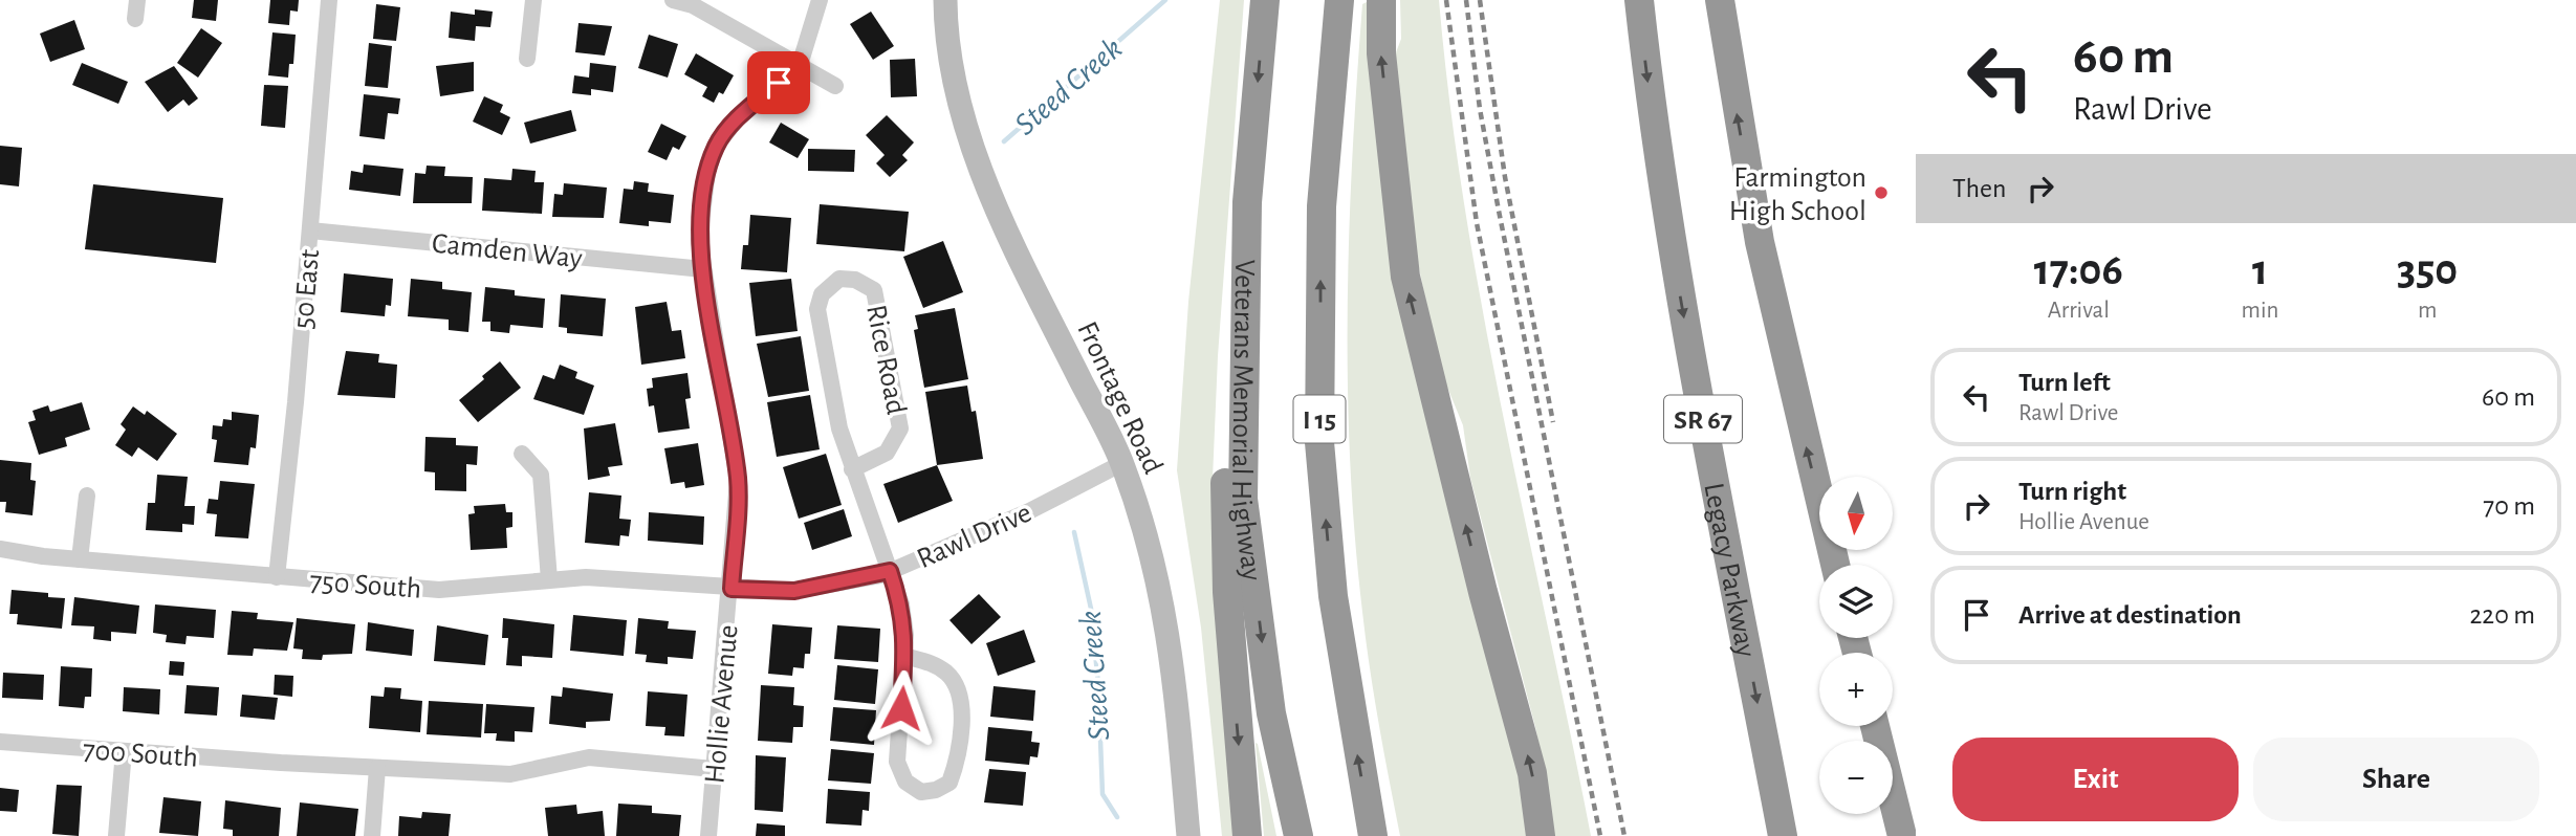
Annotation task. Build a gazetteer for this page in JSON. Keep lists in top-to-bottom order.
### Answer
{
  "streets": {
    "highway": [
      "I 15",
      "SR 67",
      "Veterans Memorial Highway",
      "Legacy Parkway"
    ],
    "street": [
      "Camden Way",
      "50 East",
      "Rice Road",
      "Frontage Road",
      "Rawl Drive",
      "750 South",
      "Hollie Avenue",
      "700 South"
    ]
  },
  "crossings": [
    ["Camden Way", "50 East"],
    ["Camden Way", "Hollie Avenue"],
    ["50 East", "750 South"],
    ["Rice Road", "Rawl Drive"],
    ["Frontage Road", "Rawl Drive"],
    ["Rawl Drive", "750 South"],
    ["Rawl Drive", "Hollie Avenue"],
    ["750 South", "Hollie Avenue"],
    ["Hollie Avenue", "700 South"]
  ],
  "water": ["Steed Creek"],
  "places": ["Farmington High School"],
  "north": "bottom",
  "page": {
    "turn": ["60 m", "Rawl Drive"],
    "then": "Then",
    "eta": [
      "17:06",
      "Arrival",
      "1",
      "min",
      "350",
      "m"
    ],
    "list": [
      {
        "name": "Turn left",
        "note": "Rawl Drive",
        "value": "60 m"
      },
      {
        "name": "Turn right",
        "note": "Hollie Avenue",
        "value": "70 m"
      },
      {
        "name": "Arrive at destination",
        "value": "220 m"
      }
    ],
    "map_buttons": ["+", "−"],
    "buttons": ["Exit", "Share"]
  }
}
